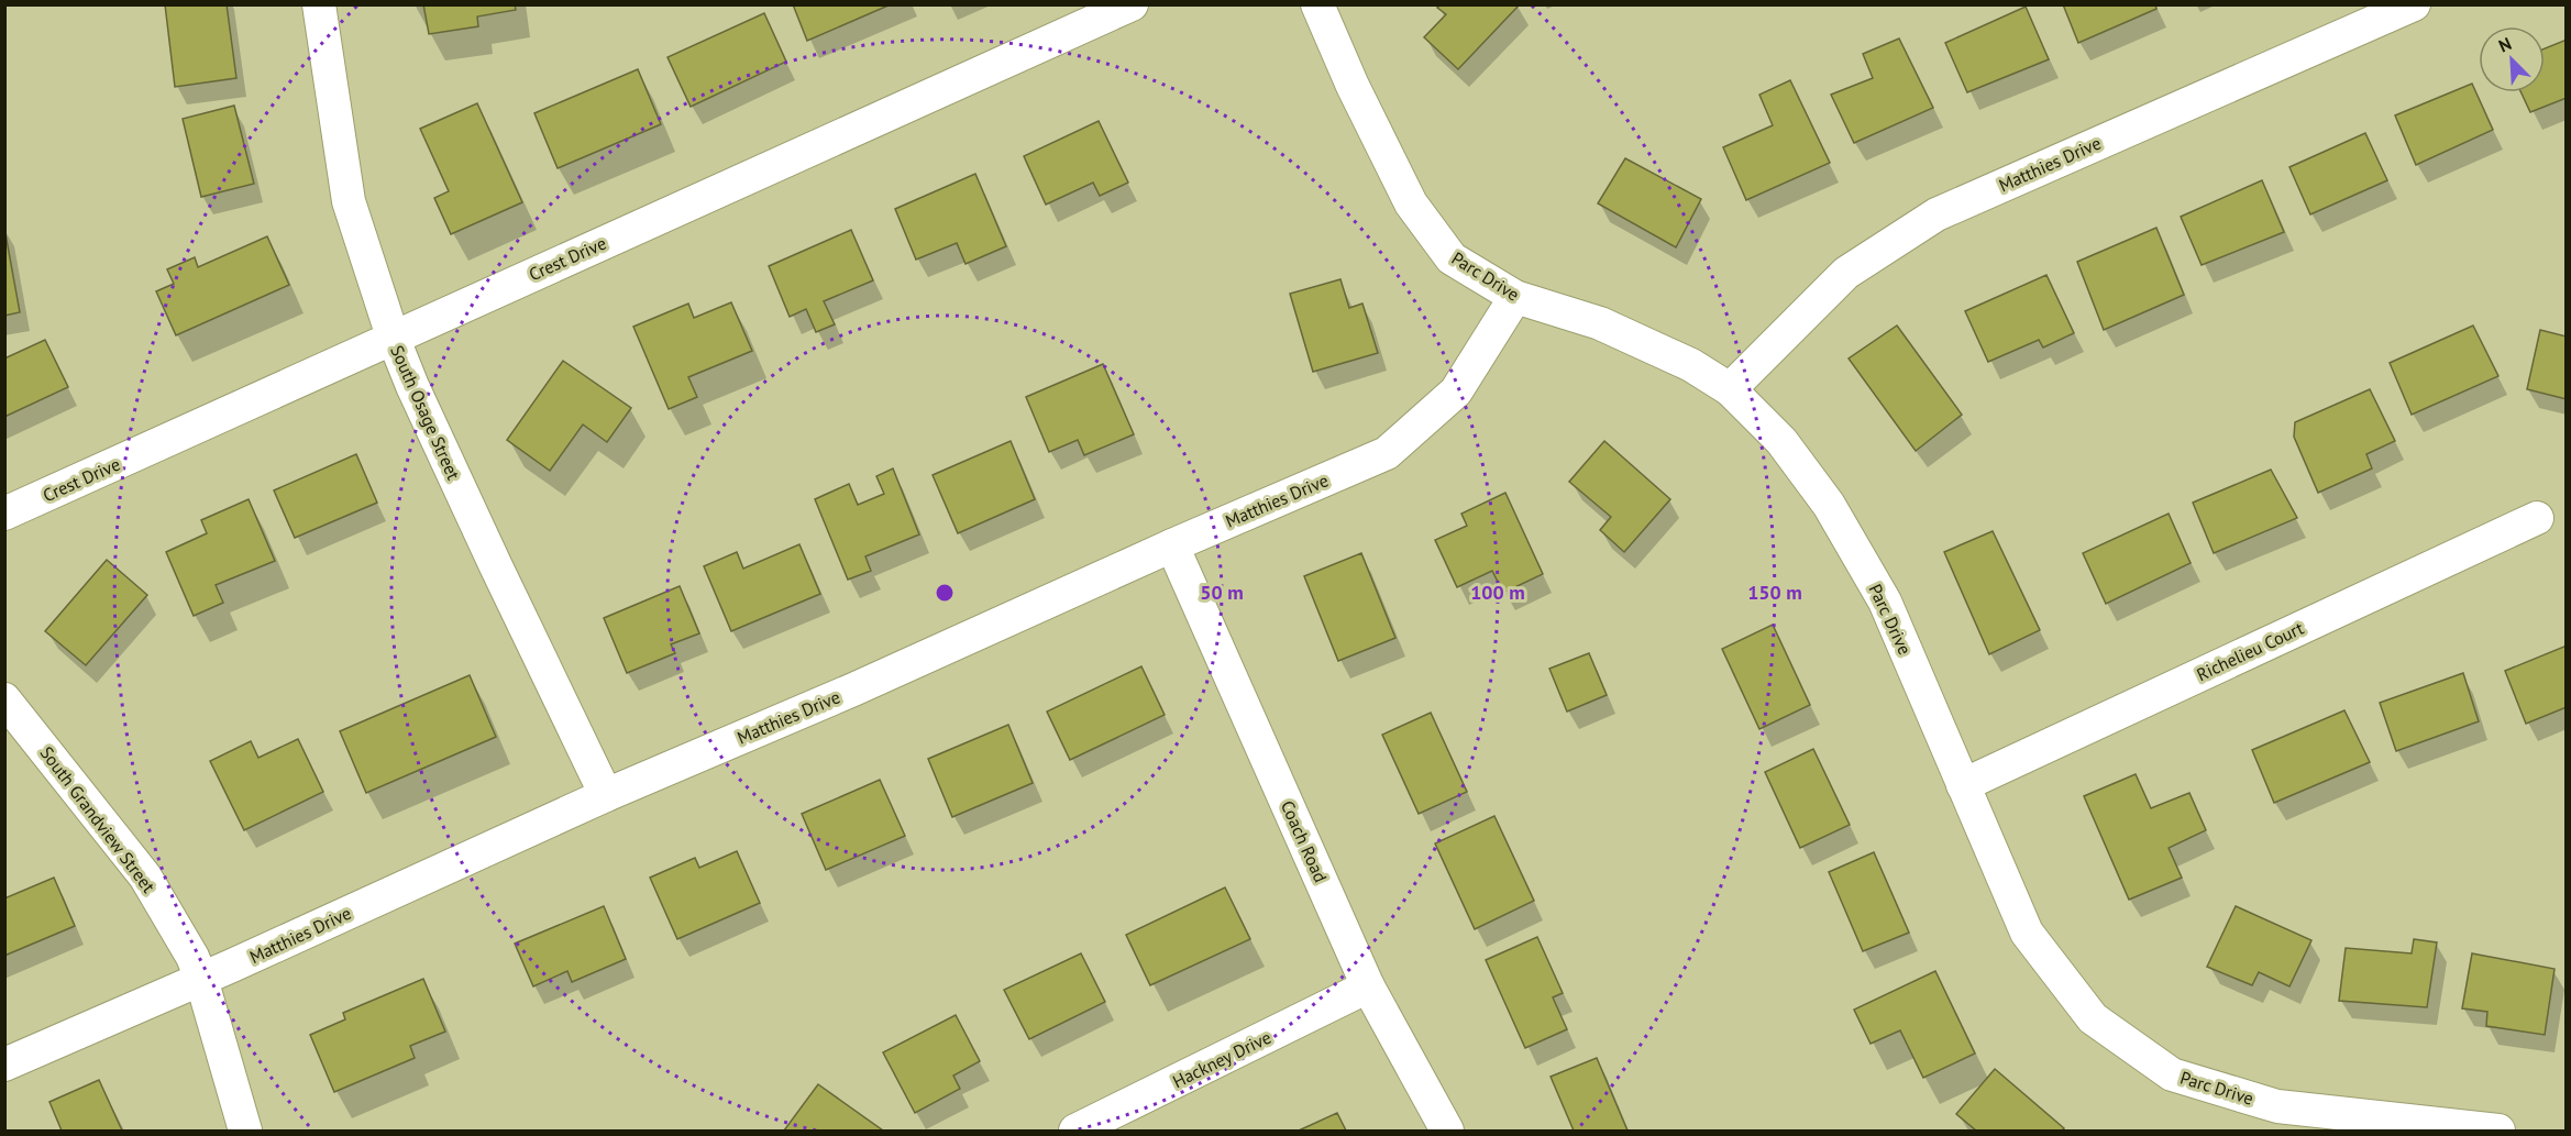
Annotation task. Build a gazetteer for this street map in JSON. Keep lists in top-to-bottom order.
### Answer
{
  "streets": {
    "street": [
      "Matthies Drive",
      "Crest Drive",
      "Parc Drive",
      "South Osage Street",
      "Richelieu Court",
      "South Grandview Street",
      "Coach Road",
      "Hackney Drive"
    ]
  },
  "crossings": [
    ["Matthies Drive", "Parc Drive"],
    ["Matthies Drive", "South Osage Street"],
    ["Matthies Drive", "South Grandview Street"],
    ["Matthies Drive", "Coach Road"],
    ["Crest Drive", "South Osage Street"],
    ["Parc Drive", "Richelieu Court"],
    ["Coach Road", "Hackney Drive"]
  ],
  "north": "top left",
  "rings": ["50 m", "100 m", "150 m"]
}
